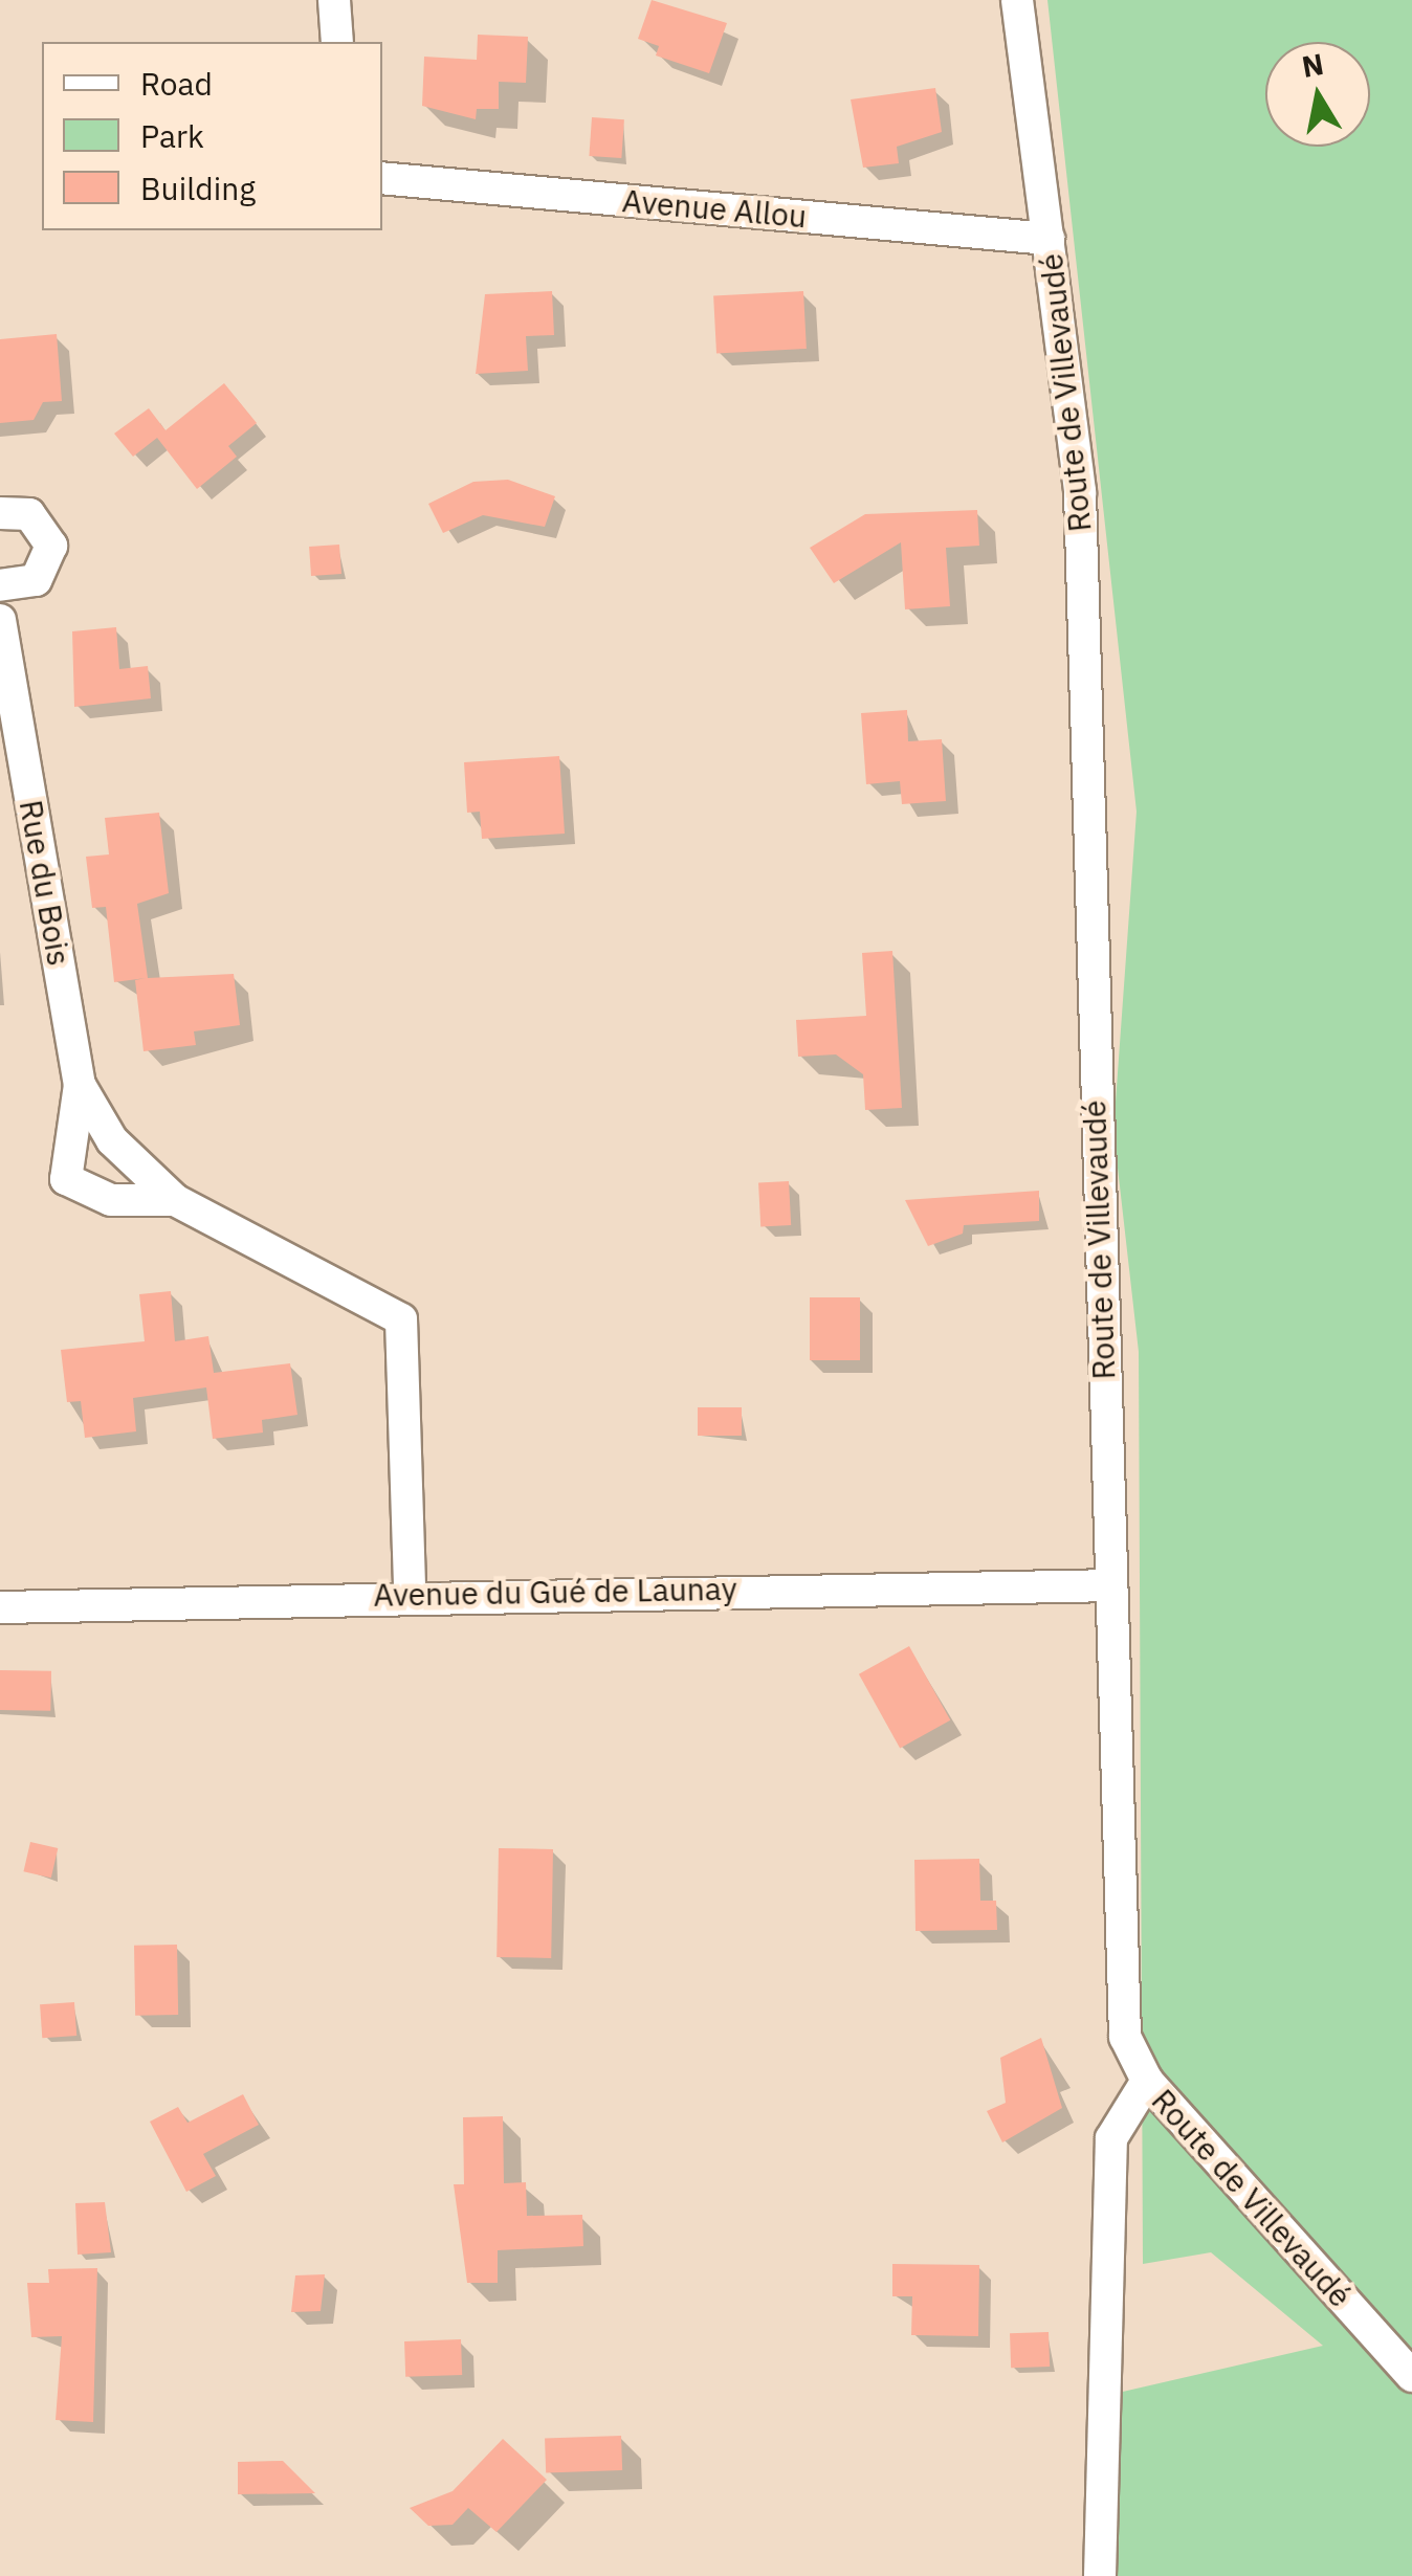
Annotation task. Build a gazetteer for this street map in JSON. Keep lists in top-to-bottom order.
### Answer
{
  "streets": {
    "street": [
      "Avenue Allou",
      "Route de Villevaudé",
      "Rue du Bois",
      "Avenue du Gué de Launay"
    ]
  },
  "crossings": [
    ["Avenue Allou", "Route de Villevaudé"],
    ["Route de Villevaudé", "Avenue du Gué de Launay"],
    ["Rue du Bois", "Avenue du Gué de Launay"]
  ],
  "legend": ["Road", "Park", "Building"],
  "north": "top"
}
